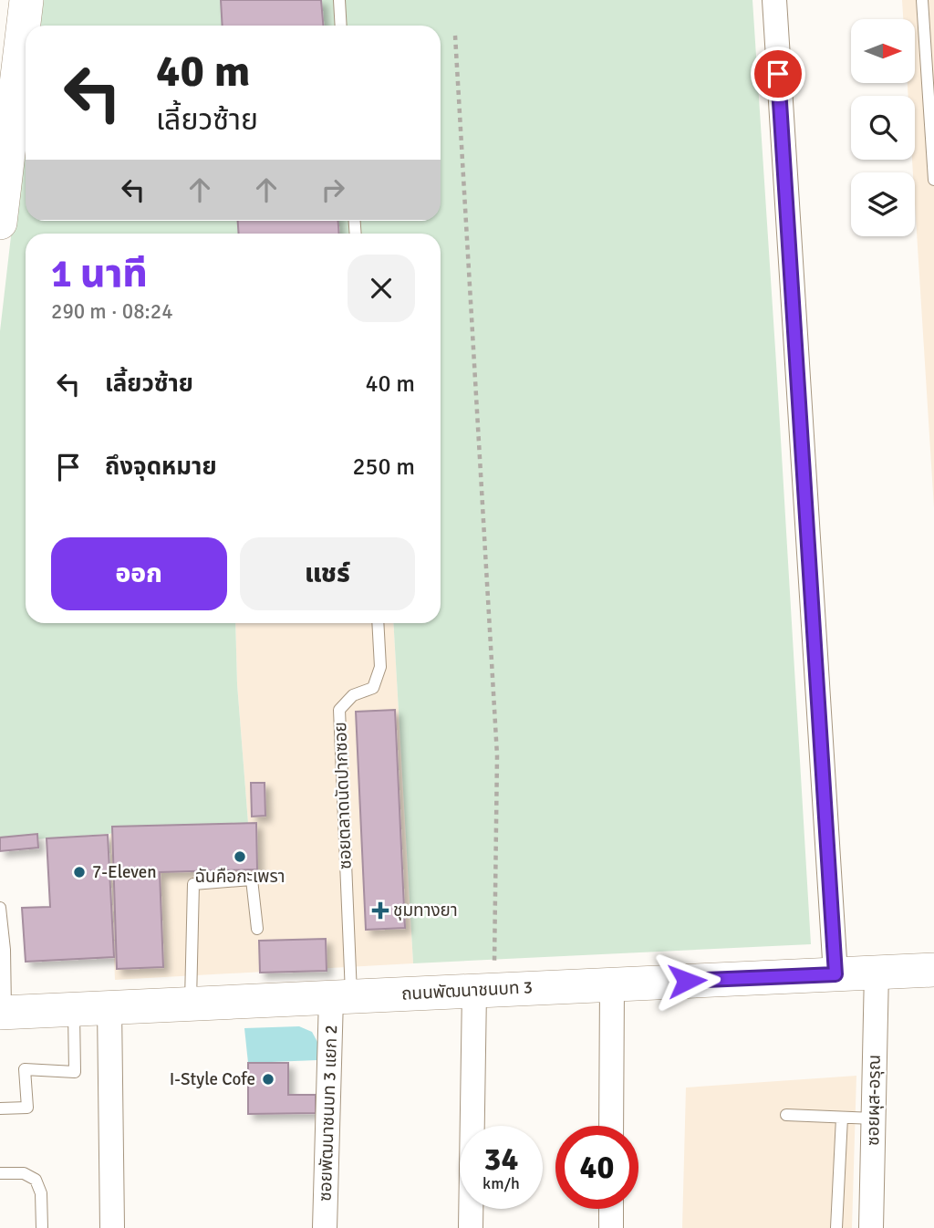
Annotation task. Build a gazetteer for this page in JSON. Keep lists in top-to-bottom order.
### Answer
{
  "streets": {
    "street": ["ถนนพัฒนาชนบท 3", "ซอยผุส-อรุณ", "ซอยพัฒนาชนบท 3 แยก 2"],
    "lane": ["ซอยตลาดนัดปากซอย"]
  },
  "crossings": [
    ["ซอยตลาดนัดปากซอย", "ถนนพัฒนาชนบท 3"],
    ["ซอยตลาดนัดปากซอย", "ซอยพัฒนาชนบท 3 แยก 2"],
    ["ถนนพัฒนาชนบท 3", "ซอยผุส-อรุณ"],
    ["ถนนพัฒนาชนบท 3", "ซอยพัฒนาชนบท 3 แยก 2"]
  ],
  "places": {
    "other": ["ฉันคือกะเพรา", "7-Eleven", "I-Style Cofe"],
    "health": ["ชุมทางยา"]
  },
  "north": "right",
  "page": {
    "turn": ["40 m", "เลี้ยวซ้าย"],
    "heading": ["1 นาที", "290 m · 08:24"],
    "list": [
      {
        "name": "เลี้ยวซ้าย",
        "value": "40 m"
      },
      {
        "name": "ถึงจุดหมาย",
        "value": "250 m"
      }
    ],
    "buttons": ["ออก", "แชร์"],
    "speed": "34 km/h",
    "limit": "40"
  }
}
